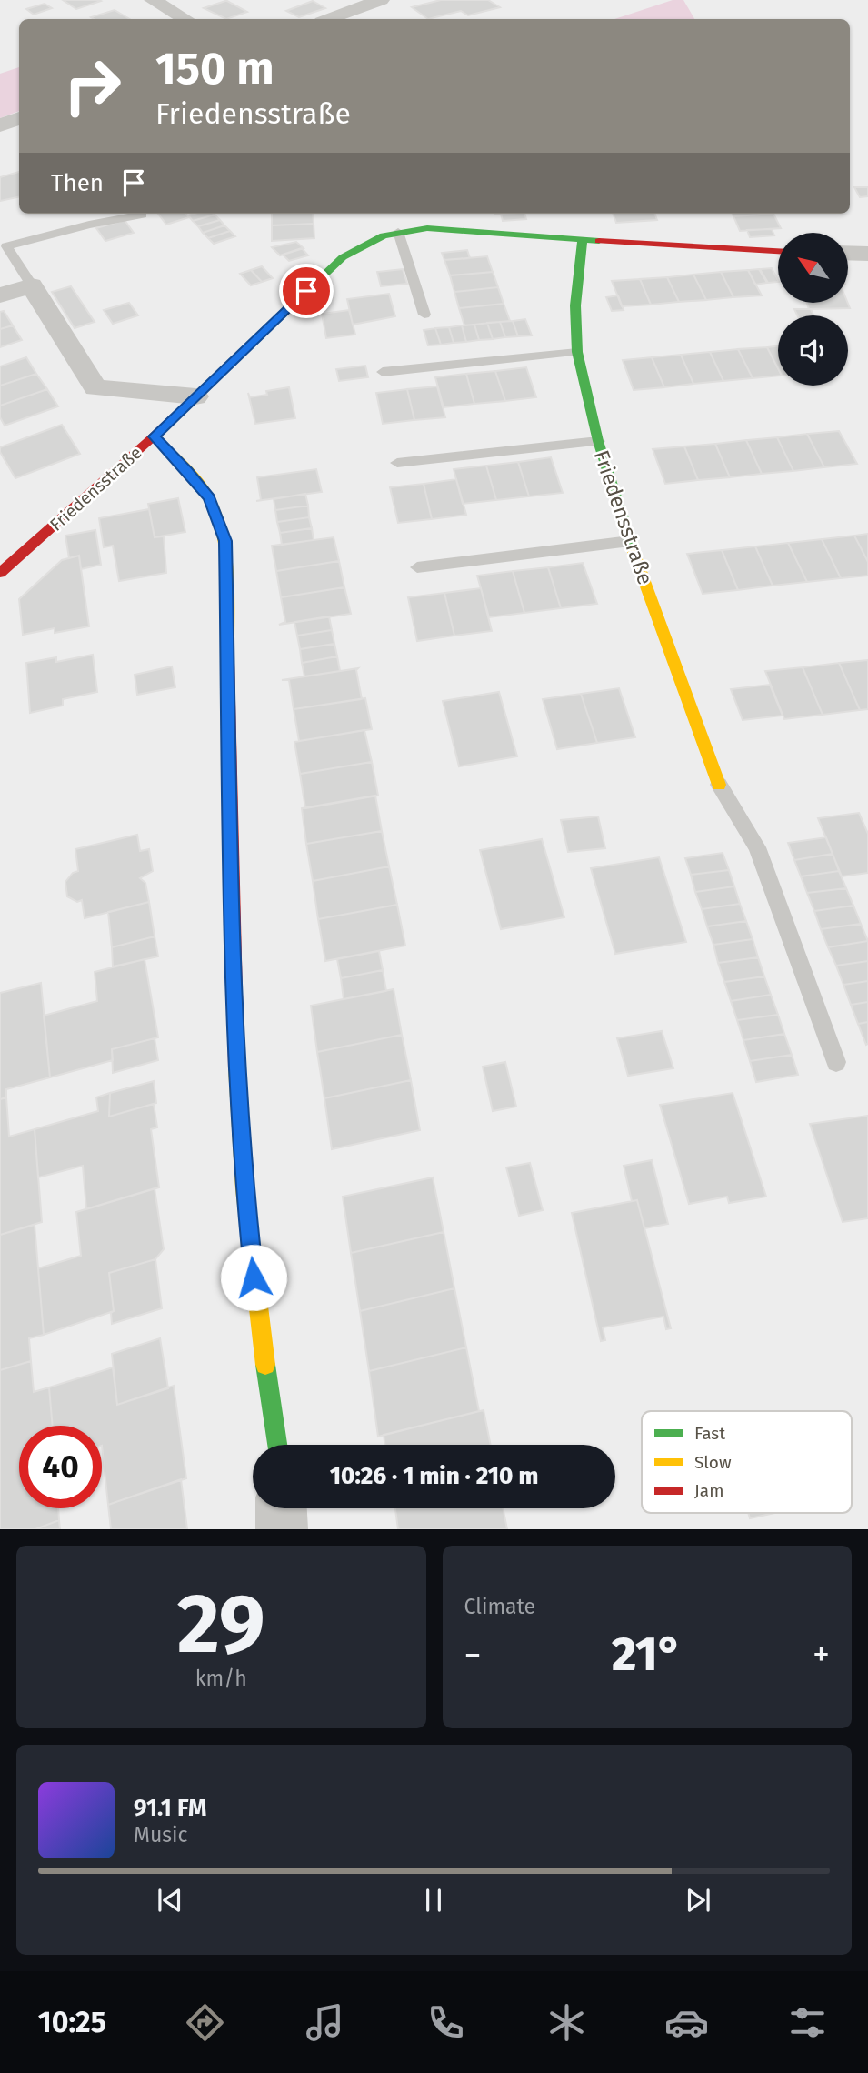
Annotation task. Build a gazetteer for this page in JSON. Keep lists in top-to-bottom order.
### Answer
{
  "streets": {
    "street": ["Friedensstraße"]
  },
  "legend": ["Fast", "Slow", "Jam"],
  "north": "top left",
  "page": {
    "turn": ["150 m", "Friedensstraße"],
    "then": "Then",
    "limit": "40",
    "trip": "10:26 · 1 min · 210 m",
    "tile": [
      ["29", "km/h"],
      "Climate"
    ],
    "heat": ["−", "21°", "+"],
    "song": ["91.1 FM", "Music"],
    "tabs": "10:25"
  }
}
